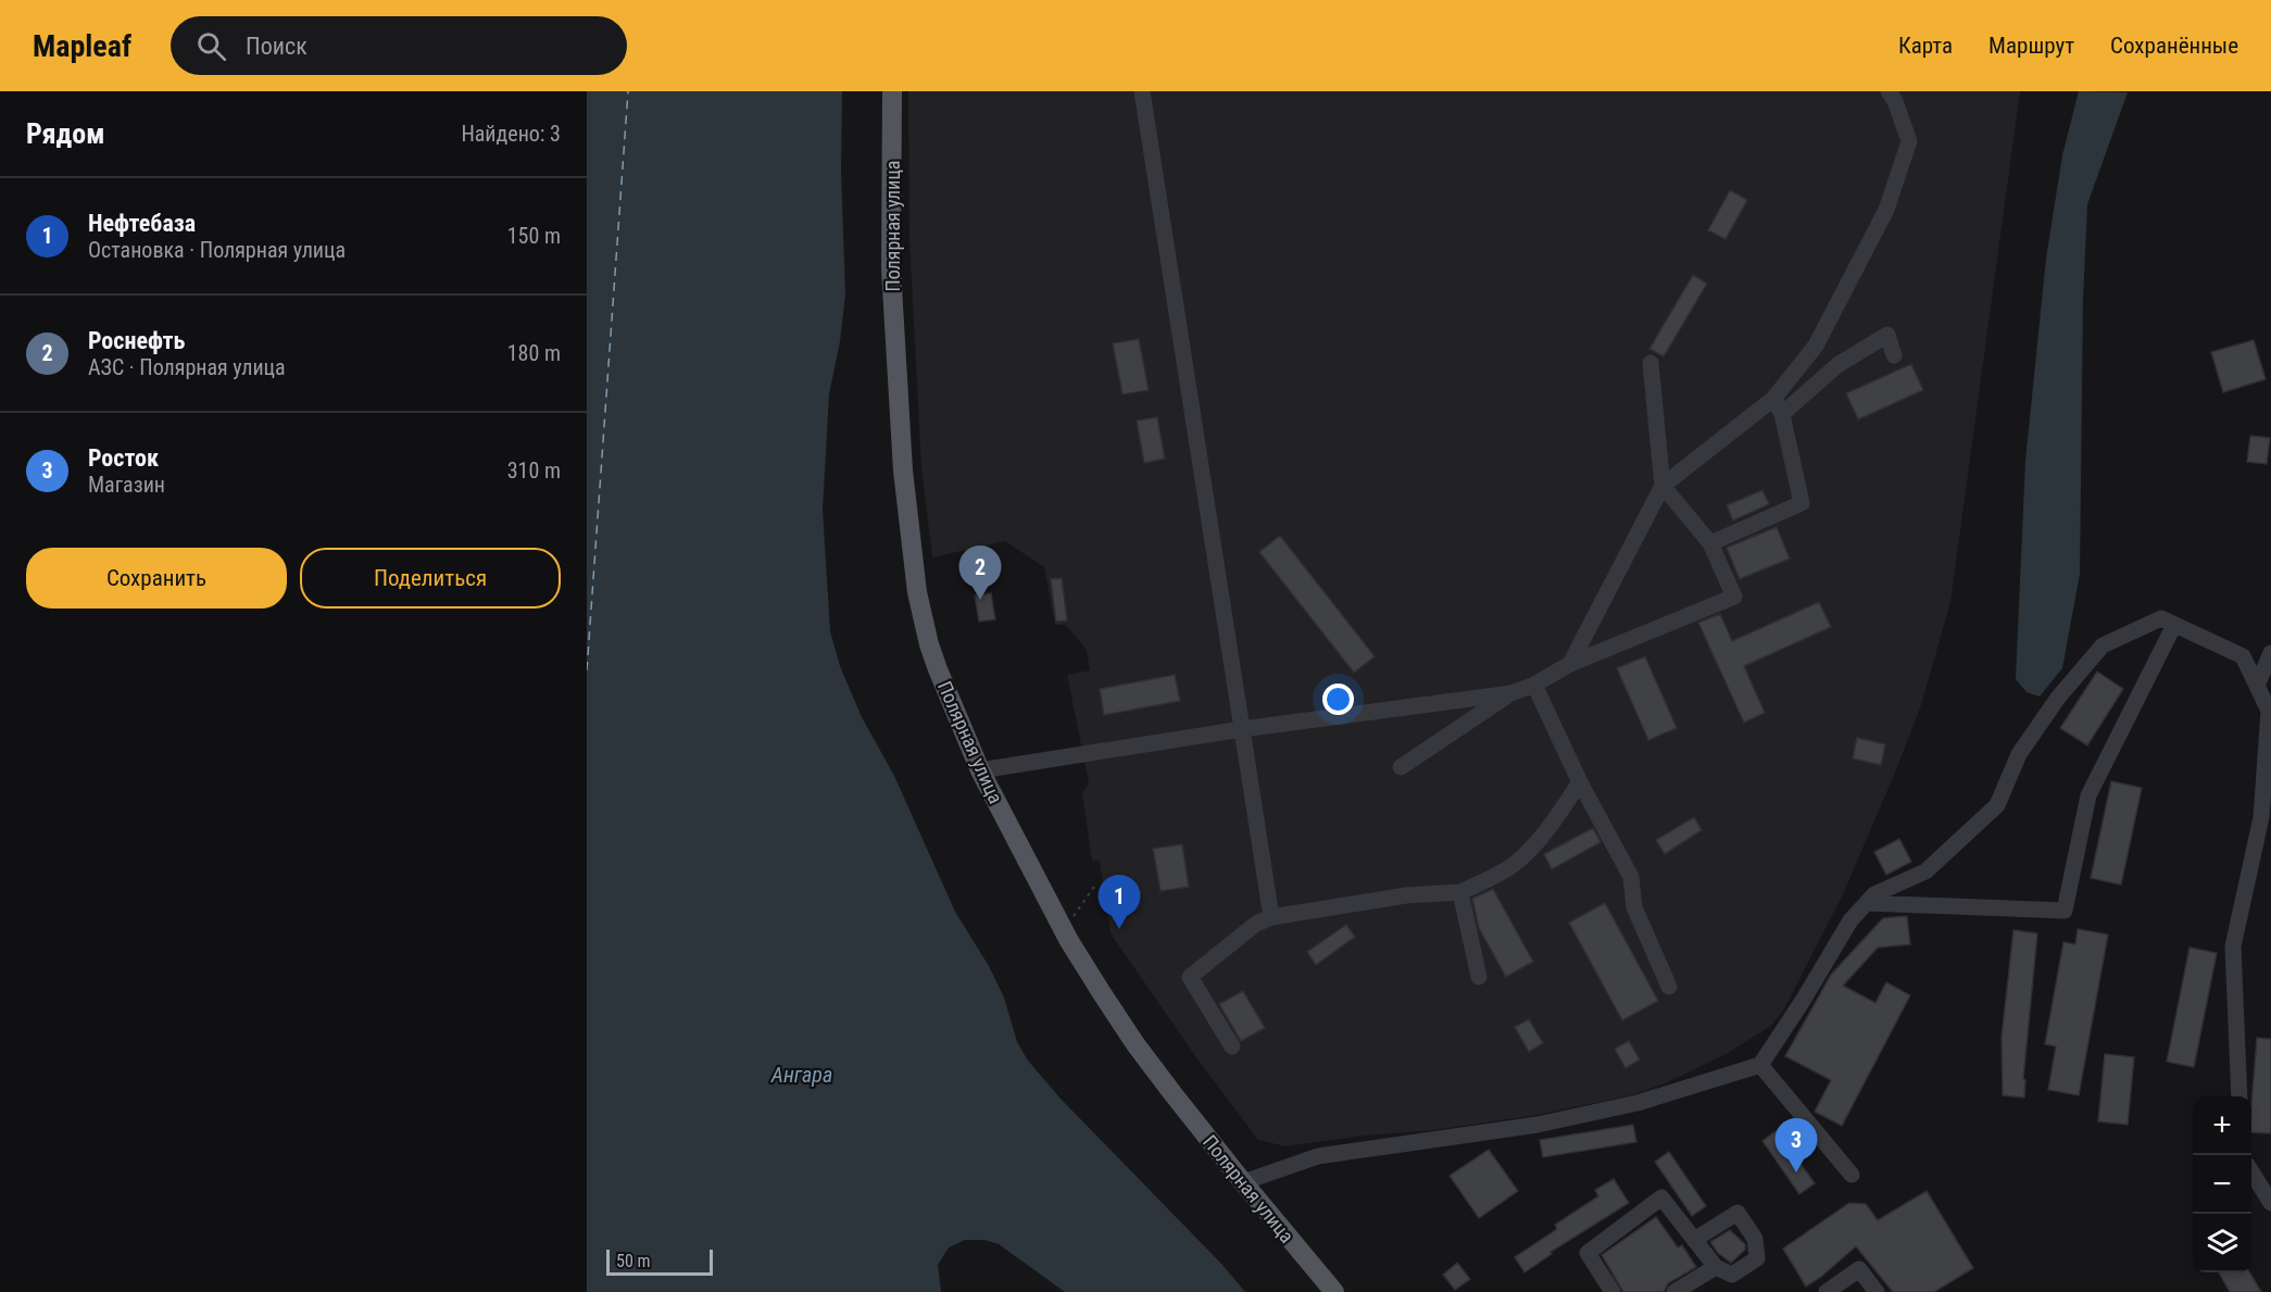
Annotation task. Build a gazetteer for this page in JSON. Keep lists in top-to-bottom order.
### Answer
{
  "streets": {
    "main road": ["Полярная улица"]
  },
  "water": ["Ангара"],
  "scale_bar": "50 m",
  "page": {
    "header": "Mapleaf",
    "search": "Поиск",
    "nav": ["Карта", "Маршрут", "Сохранённые"],
    "heading": ["Рядом", "Найдено: 3"],
    "list": [
      {
        "mark": "1",
        "name": "Нефтебаза",
        "note": "Остановка · Полярная улица",
        "value": "150 m"
      },
      {
        "mark": "2",
        "name": "Роснефть",
        "note": "АЗС · Полярная улица",
        "value": "180 m"
      },
      {
        "mark": "3",
        "name": "Росток",
        "note": "Магазин",
        "value": "310 m"
      }
    ],
    "buttons": ["Сохранить", "Поделиться"],
    "pins": ["2", "1", "3"],
    "map_buttons": ["+", "−"],
    "scale": "50 m"
  }
}
